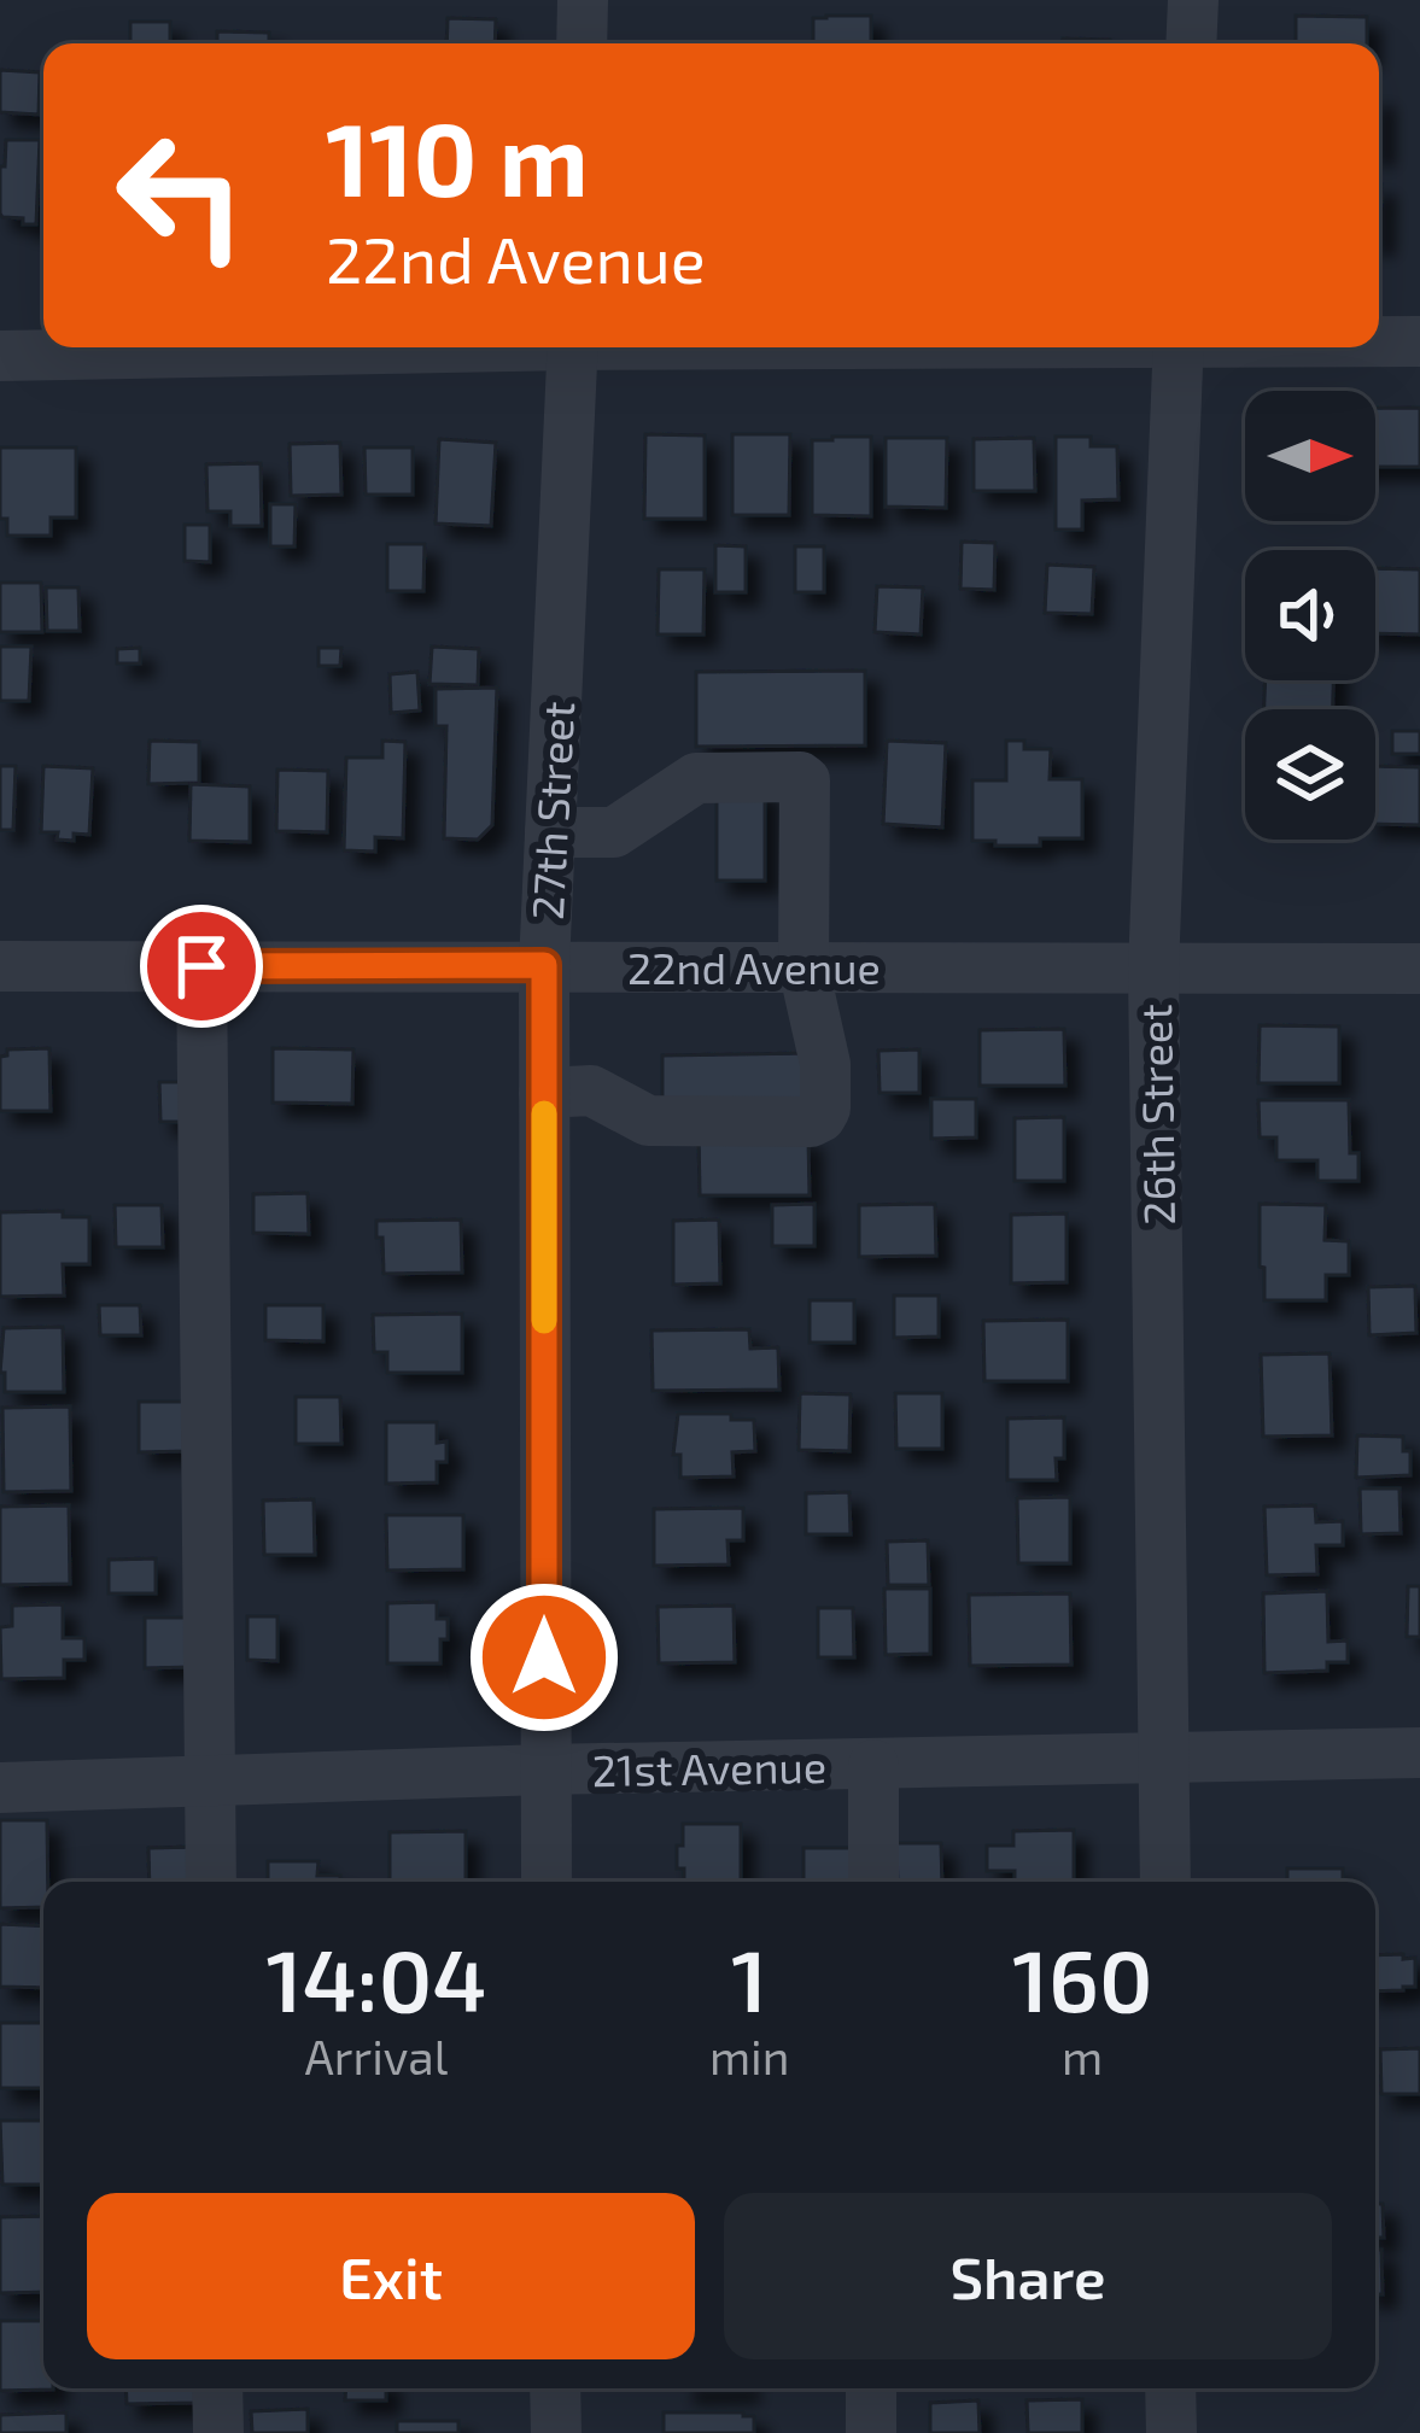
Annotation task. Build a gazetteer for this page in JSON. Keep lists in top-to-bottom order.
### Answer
{
  "streets": {
    "street": [
      "27th Street",
      "22nd Avenue",
      "26th Street",
      "21st Avenue"
    ]
  },
  "crossings": [
    ["27th Street", "22nd Avenue"],
    ["27th Street", "21st Avenue"],
    ["22nd Avenue", "26th Street"],
    ["26th Street", "21st Avenue"]
  ],
  "north": "right",
  "page": {
    "turn": ["110 m", "22nd Avenue"],
    "eta": [
      "14:04",
      "Arrival",
      "1",
      "min",
      "160",
      "m"
    ],
    "buttons": ["Exit", "Share"]
  }
}
